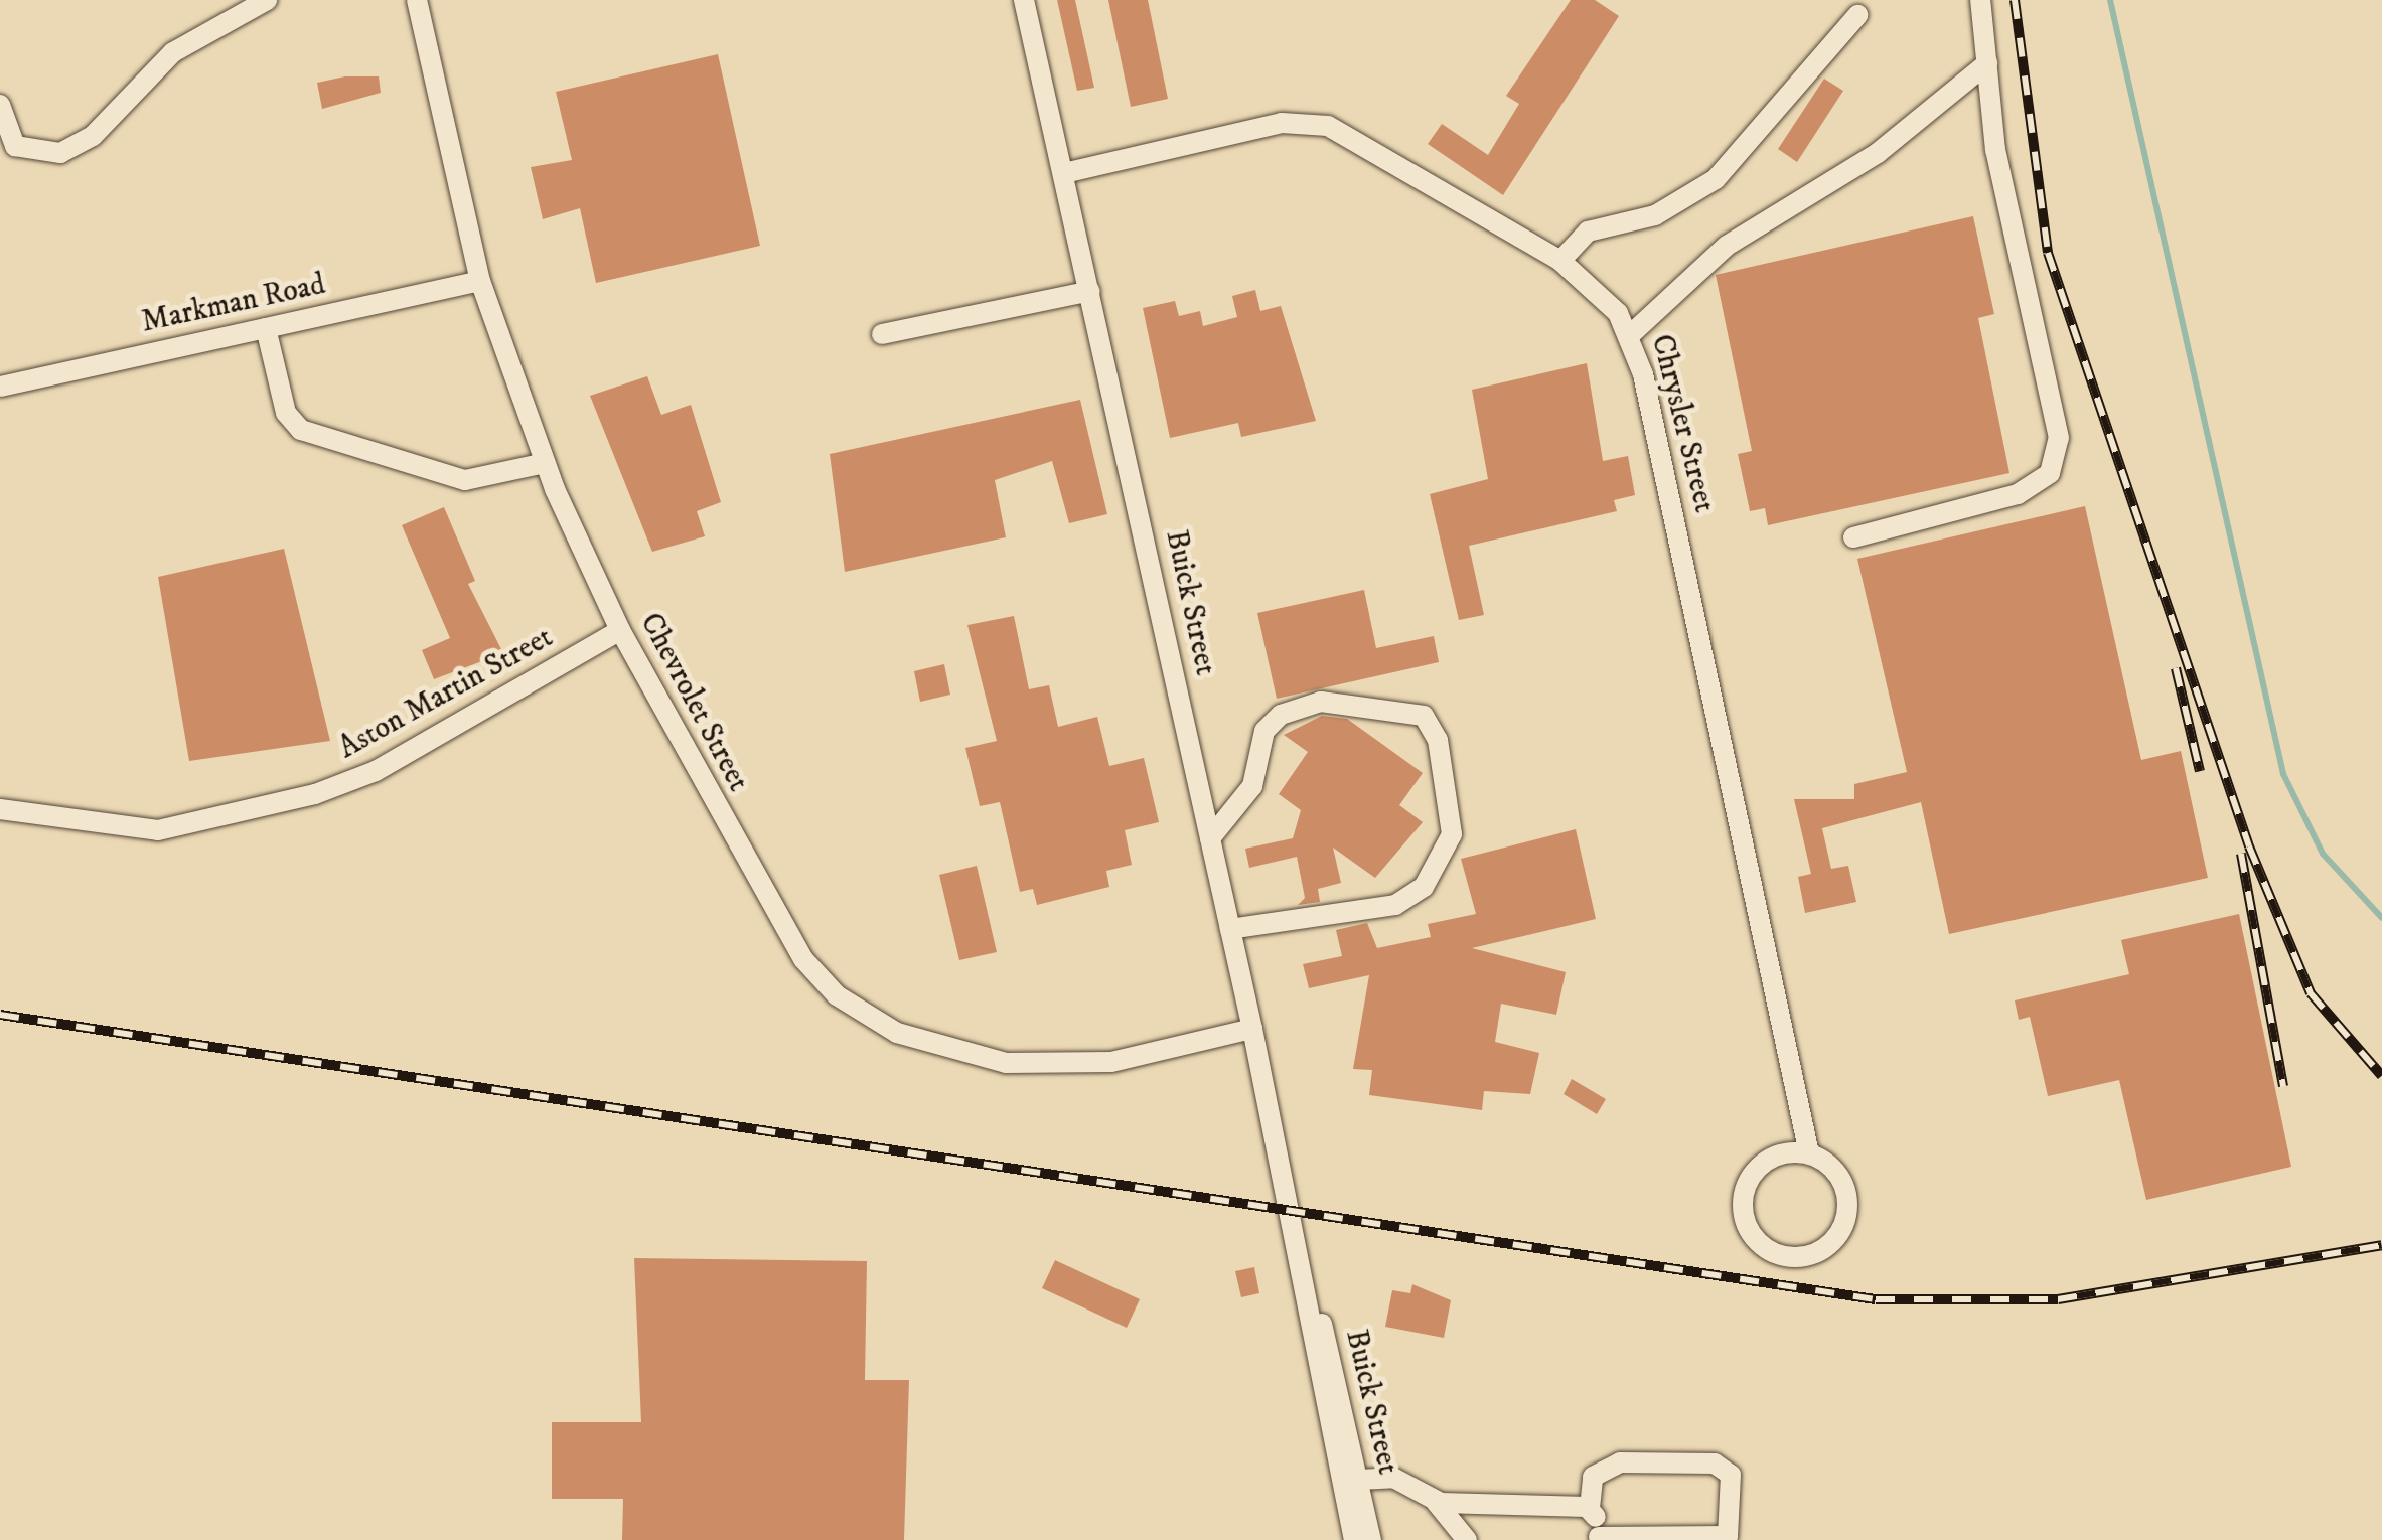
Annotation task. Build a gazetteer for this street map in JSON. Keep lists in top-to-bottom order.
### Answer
{
  "streets": {
    "lane": [
      "Markman Road",
      "Chrysler Street",
      "Buick Street",
      "Aston Martin Street",
      "Chevrolet Street"
    ]
  },
  "crossings": [
    ["Markman Road", "Chevrolet Street"],
    ["Chrysler Street", "Buick Street"],
    ["Buick Street", "Chevrolet Street"],
    ["Aston Martin Street", "Chevrolet Street"]
  ]
}
